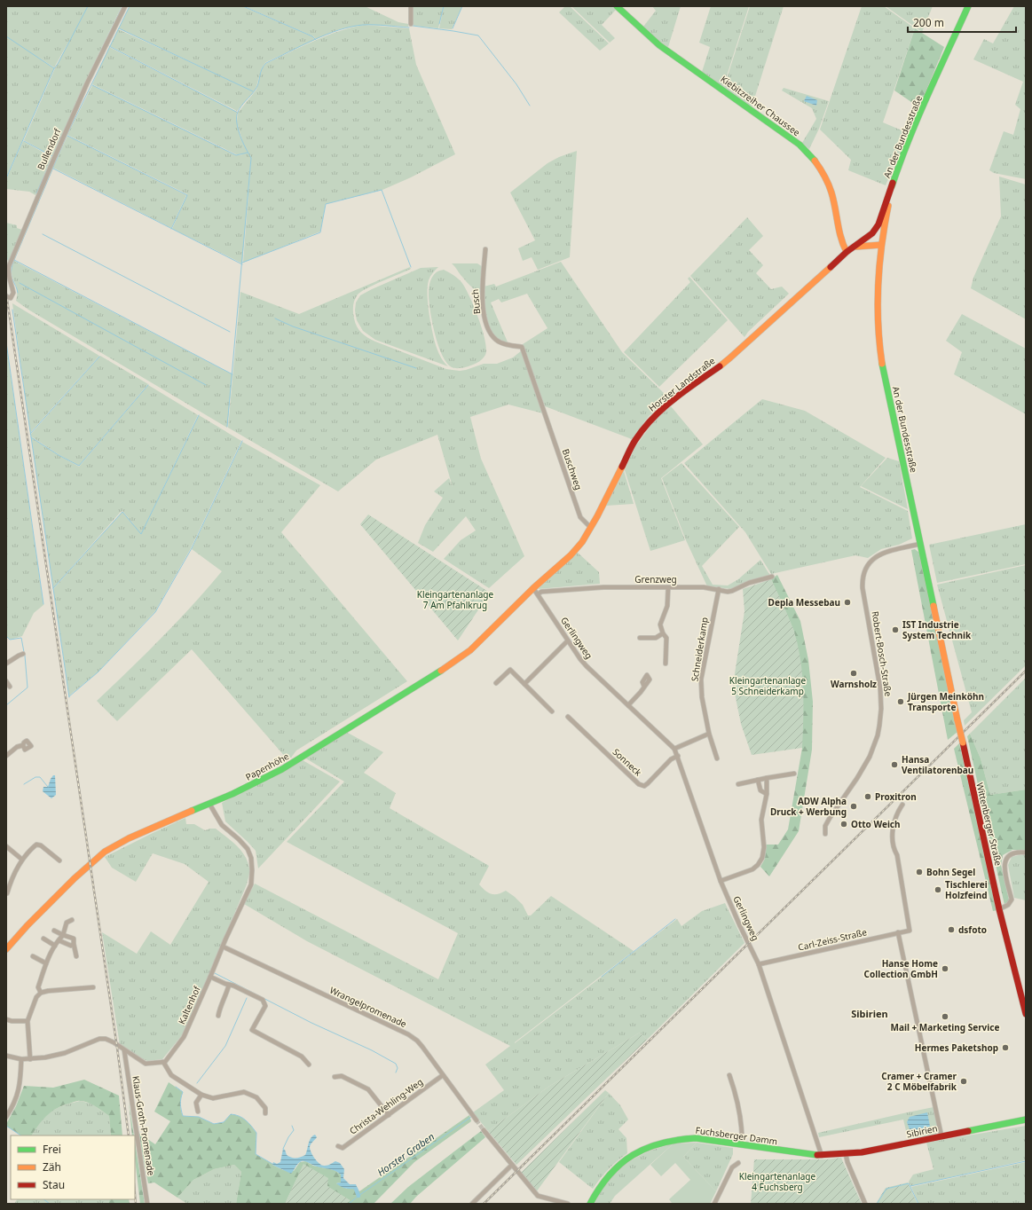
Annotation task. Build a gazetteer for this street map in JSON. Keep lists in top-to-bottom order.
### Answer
{
  "streets": {
    "main road": [
      "Kiebitzreiher Chaussee",
      "An der Bundesstraße",
      "Horster Landstraße",
      "Papenhöhe",
      "Wittenberger Straße",
      "Sibirien",
      "Fuchsberger Damm"
    ],
    "street": [
      "Bullendorf",
      "Busch",
      "Buschweg",
      "Grenzweg",
      "Gerlingweg",
      "Schneiderkamp",
      "Robert-Bosch-Straße",
      "Sonneck",
      "Carl-Zeiss-Straße",
      "Kaltenhof",
      "Wrangelpromenade",
      "Christa-Wehling-Weg",
      "Klaus-Groth-Promenade"
    ]
  },
  "crossings": [
    ["Kiebitzreiher Chaussee", "Horster Landstraße"],
    ["An der Bundesstraße", "Horster Landstraße"],
    ["An der Bundesstraße", "Wittenberger Straße"],
    ["Busch", "Buschweg"],
    ["Horster Landstraße", "Buschweg"],
    ["Horster Landstraße", "Gerlingweg"],
    ["Horster Landstraße", "Papenhöhe"],
    ["Grenzweg", "Gerlingweg"],
    ["Grenzweg", "Schneiderkamp"],
    ["Gerlingweg", "Sonneck"],
    ["Gerlingweg", "Papenhöhe"],
    ["Gerlingweg", "Carl-Zeiss-Straße"],
    ["Gerlingweg", "Sibirien"],
    ["Gerlingweg", "Fuchsberger Damm"],
    ["Robert-Bosch-Straße", "Wittenberger Straße"],
    ["Papenhöhe", "Kaltenhof"],
    ["Kaltenhof", "Wrangelpromenade"],
    ["Wrangelpromenade", "Christa-Wehling-Weg"],
    ["Sibirien", "Fuchsberger Damm"]
  ],
  "districts": ["Sibirien"],
  "water": ["Horster Graben"],
  "parks": ["Kleingartenanlage 7 Am Pfahlkrug", "Kleingartenanlage 5 Schneiderkamp", "Kleingartenanlage 4 Fuchsberg"],
  "places": [
    "Depla Messebau",
    "IST Industrie System Technik",
    "Warnsholz",
    "Jürgen Meinköhn Transporte",
    "Hansa Ventilatorenbau",
    "Proxitron",
    "ADW Alpha Druck + Werbung",
    "Otto Weich",
    "Bohn Segel",
    "Tischlerei Holzfeind",
    "dsfoto",
    "Hanse Home Collection GmbH",
    "Mail + Marketing Service",
    "Hermes Paketshop",
    "Cramer + Cramer 2 C Möbelfabrik"
  ],
  "legend": ["Frei", "Zäh", "Stau"],
  "scale_bar": "200 m"
}
